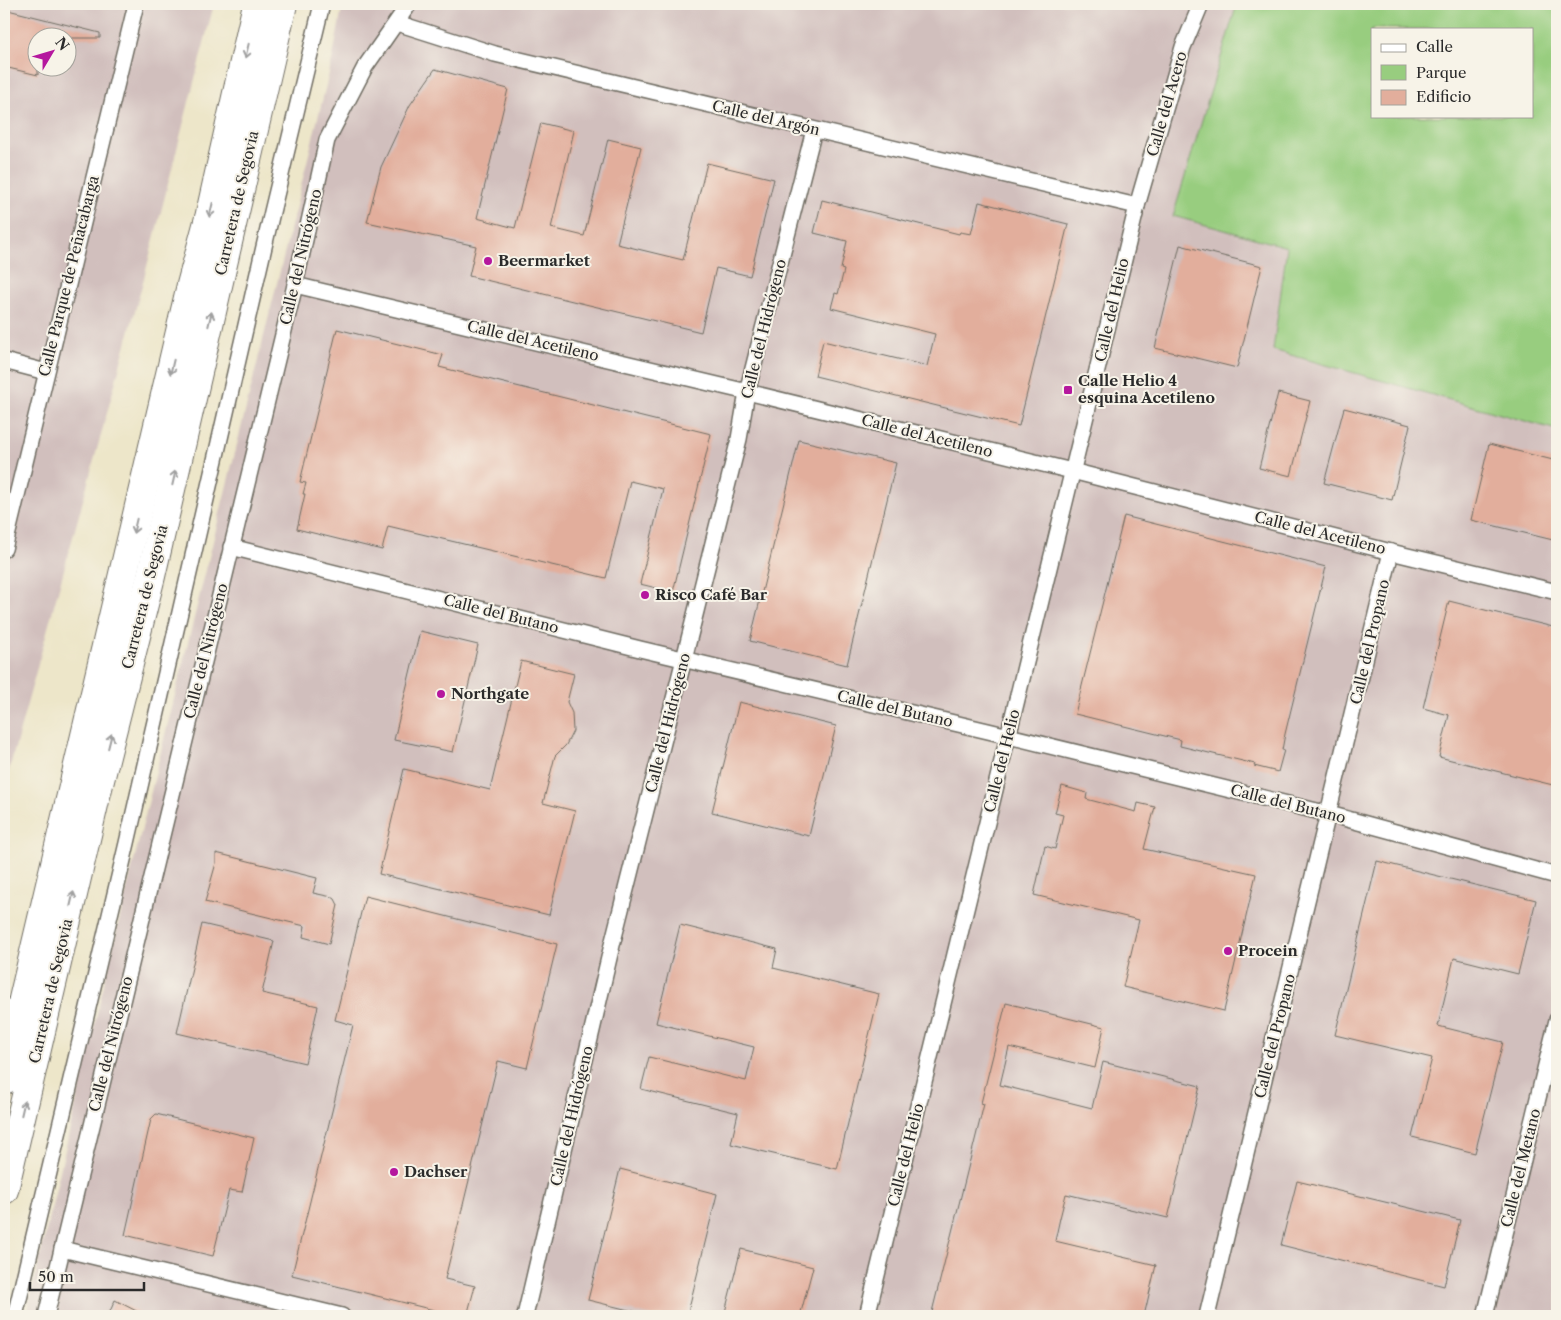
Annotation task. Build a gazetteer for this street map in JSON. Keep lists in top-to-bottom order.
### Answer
{
  "streets": {
    "highway": ["Carretera de Segovia"],
    "street": [
      "Calle del Acero",
      "Calle del Argón",
      "Calle del Nitrógeno",
      "Calle Parque de Peñacabarga",
      "Calle del Helio",
      "Calle del Hidrógeno",
      "Calle del Acetileno",
      "Calle del Butano",
      "Calle del Propano",
      "Calle del Metano"
    ]
  },
  "crossings": [
    ["Calle del Acero", "Calle del Argón"],
    ["Calle del Acero", "Calle del Helio"],
    ["Calle del Argón", "Calle del Nitrógeno"],
    ["Calle del Argón", "Calle del Helio"],
    ["Calle del Argón", "Calle del Hidrógeno"],
    ["Calle del Nitrógeno", "Calle del Acetileno"],
    ["Calle del Nitrógeno", "Calle del Butano"],
    ["Calle del Helio", "Calle del Acetileno"],
    ["Calle del Helio", "Calle del Butano"],
    ["Calle del Hidrógeno", "Calle del Acetileno"],
    ["Calle del Hidrógeno", "Calle del Butano"],
    ["Calle del Acetileno", "Calle del Propano"],
    ["Calle del Butano", "Calle del Propano"]
  ],
  "places": {
    "other": [
      "Beermarket",
      "Risco Café Bar",
      "Northgate",
      "Procein",
      "Dachser"
    ],
    "transit": ["Calle Helio 4 esquina Acetileno"]
  },
  "legend": ["Calle", "Parque", "Edificio"],
  "scale_bar": "50 m",
  "north": "top right"
}
